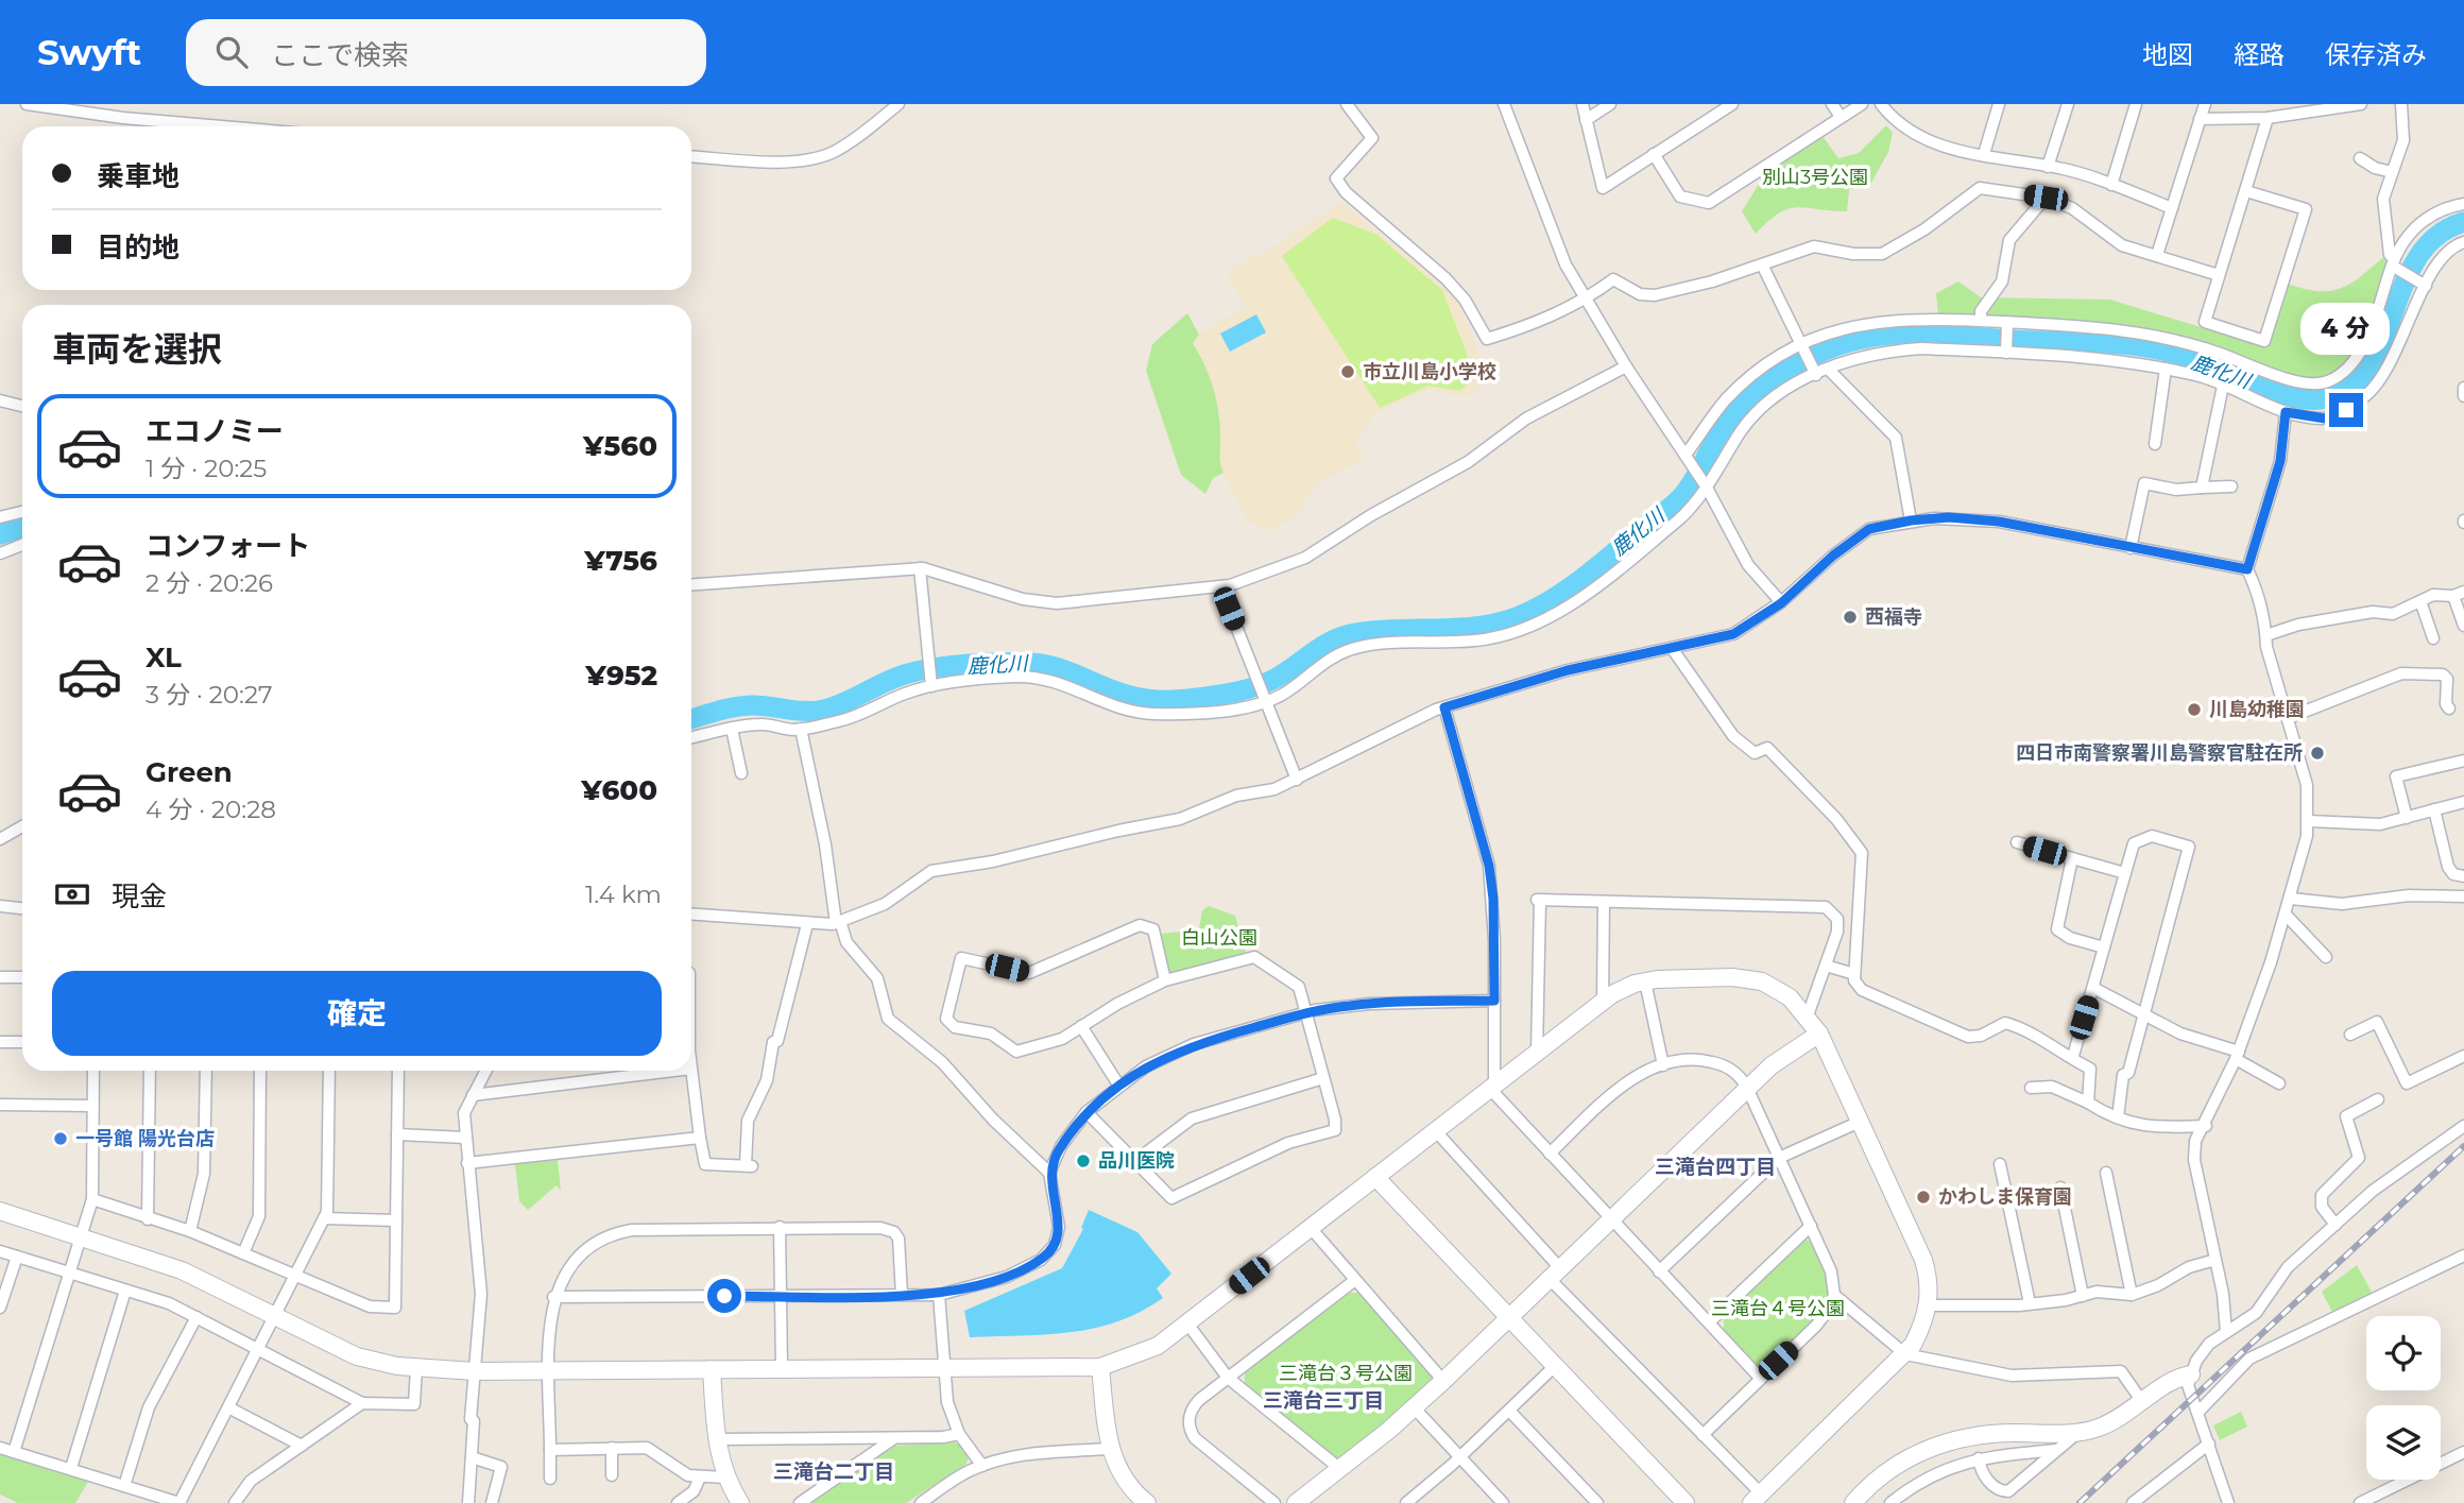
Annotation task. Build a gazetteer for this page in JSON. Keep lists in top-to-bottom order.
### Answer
{
  "districts": ["三滝台四丁目", "三滝台三丁目", "三滝台二丁目"],
  "water": ["鹿化川"],
  "parks": [
    "別山3号公園",
    "白山公園",
    "三滝台４号公園",
    "三滝台３号公園"
  ],
  "places": [
    "市立川島小学校",
    "西福寺",
    "川島幼稚園",
    "四日市南警察署川島警察官駐在所",
    "一号館 陽光台店",
    "品川医院",
    "かわしま保育園"
  ],
  "page": {
    "header": "Swyft",
    "search": "ここで検索",
    "nav": ["地図", "経路", "保存済み"],
    "banner": ["乗車地", "目的地"],
    "bubble": "4 分",
    "heading": "車両を選択",
    "list": [
      {
        "name": "エコノミー",
        "note": "1 分 · 20:25",
        "value": "¥560"
      },
      {
        "name": "コンフォート",
        "note": "2 分 · 20:26",
        "value": "¥756"
      },
      {
        "name": "XL",
        "note": "3 分 · 20:27",
        "value": "¥952"
      },
      {
        "name": "Green",
        "note": "4 分 · 20:28",
        "value": "¥600"
      }
    ],
    "pay": ["現金", "1.4 km"],
    "buttons": "確定"
  }
}
